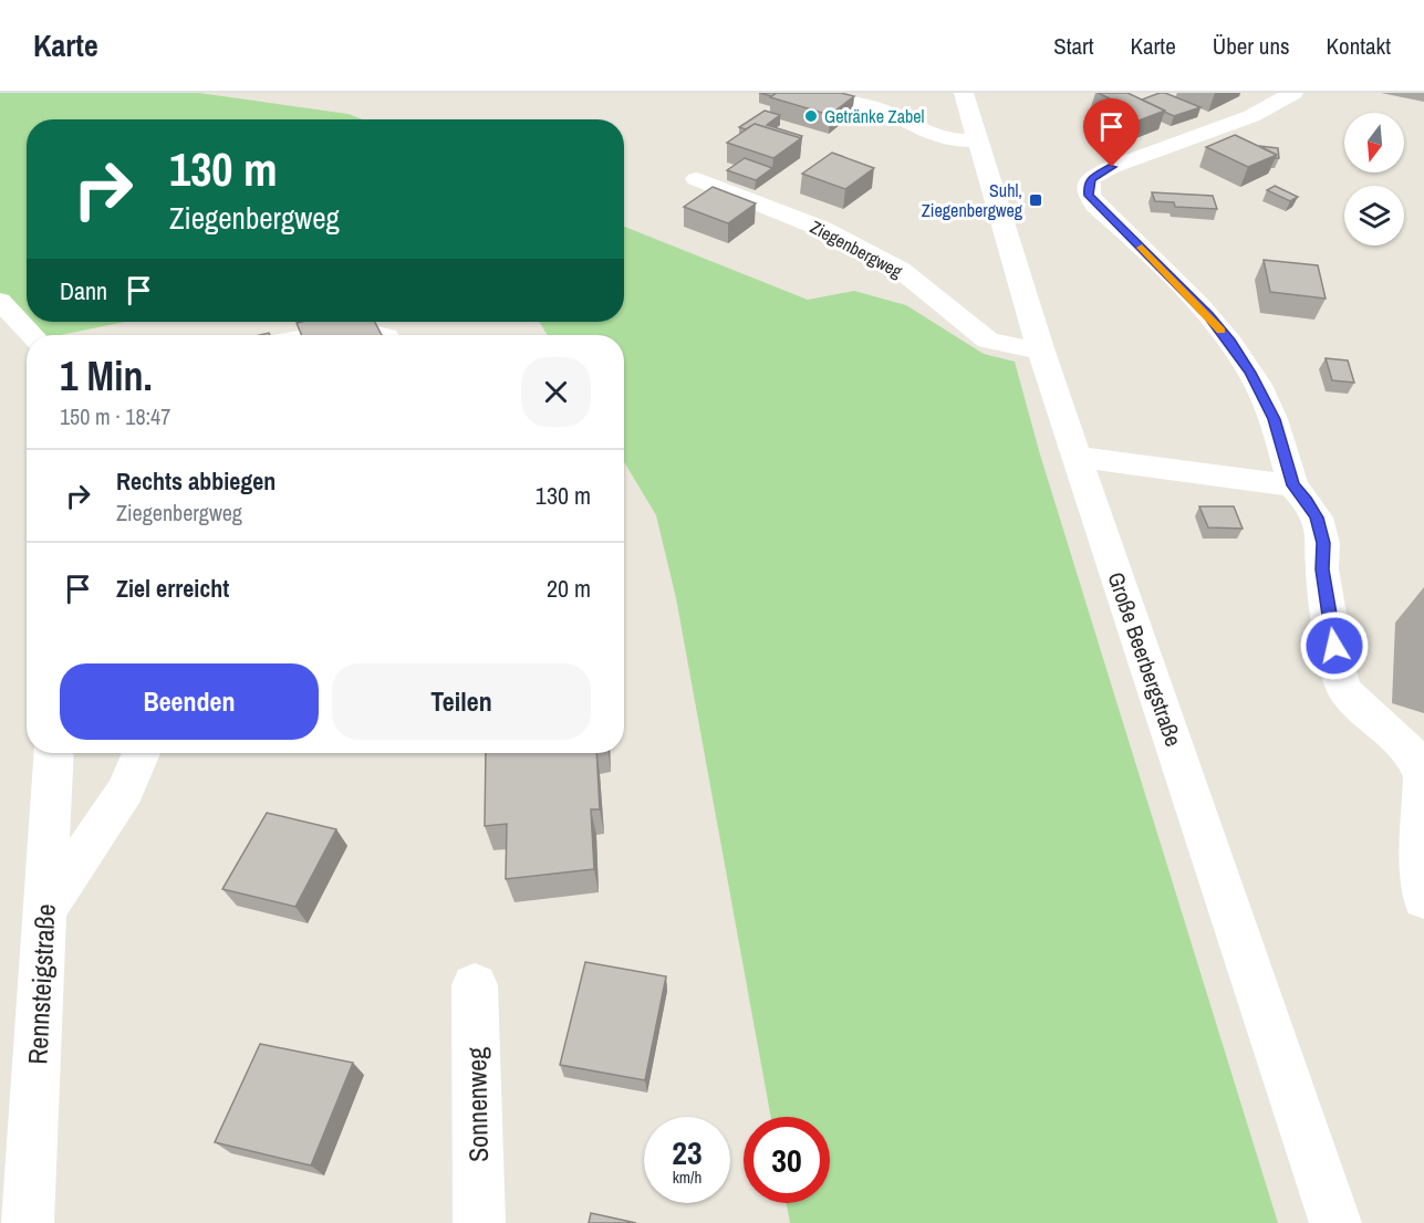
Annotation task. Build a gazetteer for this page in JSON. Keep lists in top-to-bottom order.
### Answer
{
  "streets": {
    "street": [
      "Ziegenbergweg",
      "Große Beerbergstraße",
      "Rennsteigstraße",
      "Sonnenweg"
    ]
  },
  "crossings": [
    ["Ziegenbergweg", "Große Beerbergstraße"]
  ],
  "places": {
    "other": ["Getränke Zabel"],
    "transit": ["Suhl, Ziegenbergweg"]
  },
  "north": "bottom",
  "page": {
    "header": "Karte",
    "nav": [
      "Start",
      "Karte",
      "Über uns",
      "Kontakt"
    ],
    "turn": ["130 m", "Ziegenbergweg"],
    "then": "Dann",
    "heading": ["1 Min.", "150 m · 18:47"],
    "list": [
      {
        "name": "Rechts abbiegen",
        "note": "Ziegenbergweg",
        "value": "130 m"
      },
      {
        "name": "Ziel erreicht",
        "value": "20 m"
      }
    ],
    "buttons": ["Beenden", "Teilen"],
    "speed": "23 km/h",
    "limit": "30"
  }
}
